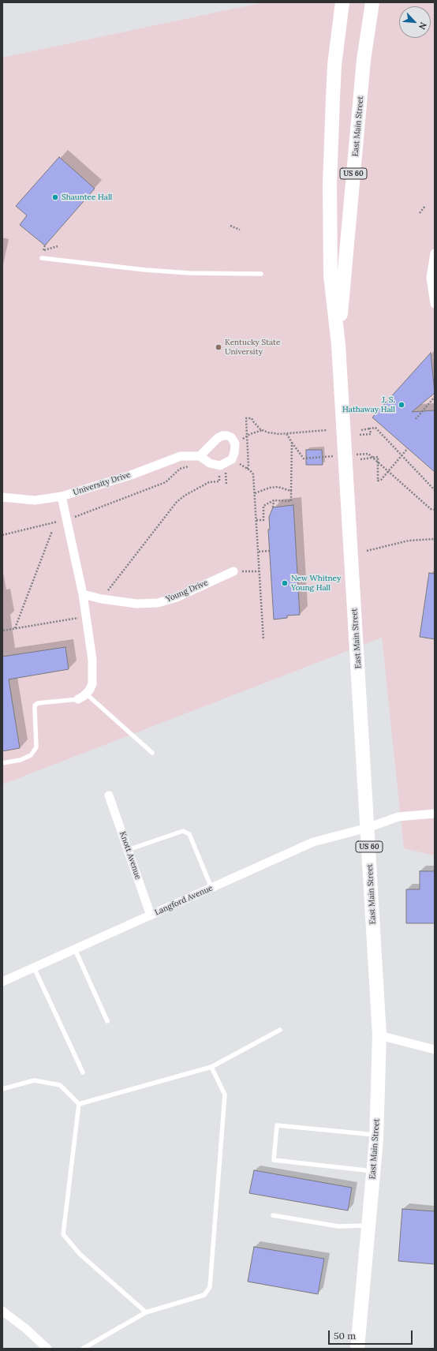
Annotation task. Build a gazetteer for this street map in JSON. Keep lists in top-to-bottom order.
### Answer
{
  "streets": {
    "main road": ["East Main Street", "US 60"],
    "street": [
      "University Drive",
      "Young Drive",
      "Knott Avenue",
      "Langford Avenue"
    ]
  },
  "crossings": [
    ["East Main Street", "Langford Avenue"],
    ["Knott Avenue", "Langford Avenue"]
  ],
  "places": [
    "Shauntee Hall",
    "Kentucky State University",
    "J. S. Hathaway Hall",
    "New Whitney Young Hall"
  ],
  "scale_bar": "50 m",
  "north": "bottom right"
}
